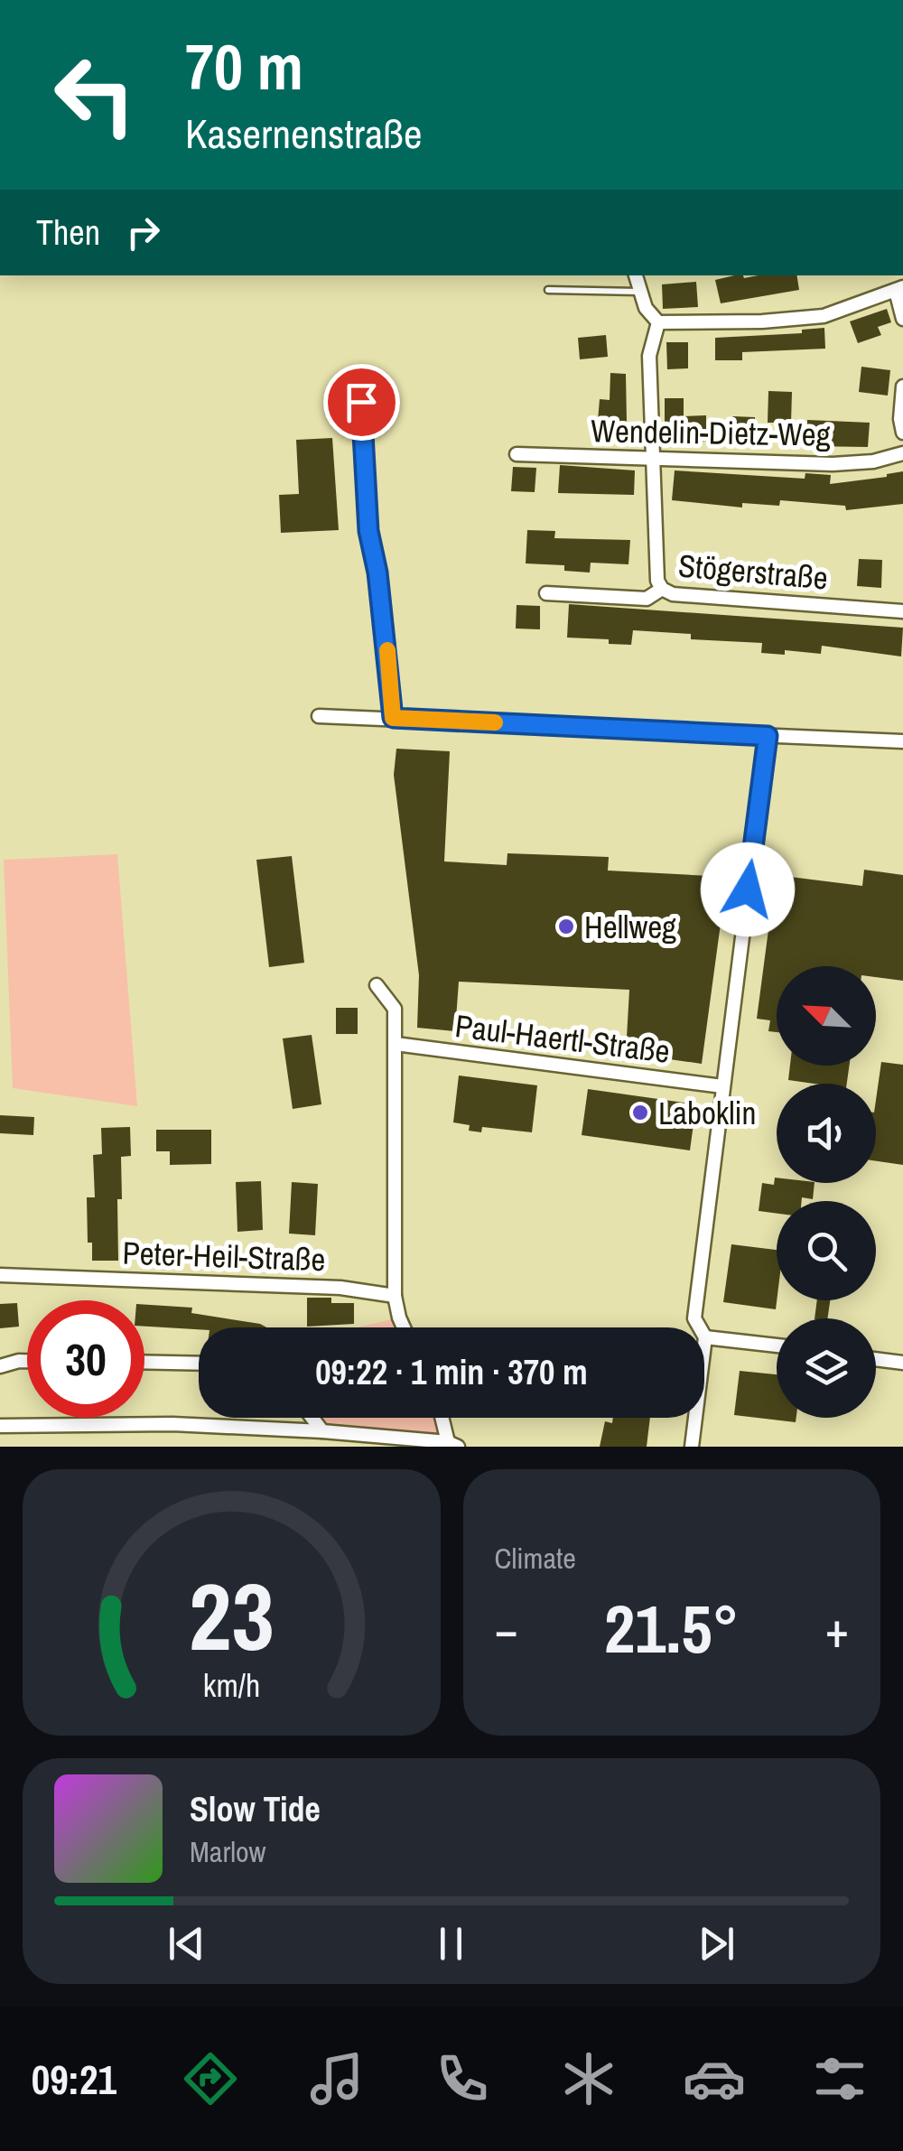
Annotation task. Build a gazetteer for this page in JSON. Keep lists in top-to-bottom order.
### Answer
{
  "streets": {
    "street": [
      "Wendelin-Dietz-Weg",
      "Stögerstraße",
      "Paul-Haertl-Straße",
      "Peter-Heil-Straße"
    ]
  },
  "places": ["Hellweg", "Laboklin"],
  "north": "top left",
  "page": {
    "turn": ["70 m", "Kasernenstraße"],
    "then": "Then",
    "limit": "30",
    "trip": "09:22 · 1 min · 370 m",
    "tile": "Climate",
    "heat": ["−", "21.5°", "+"],
    "song": ["Slow Tide", "Marlow"],
    "tabs": "09:21",
    "gauge": ["23", "km/h"]
  }
}
